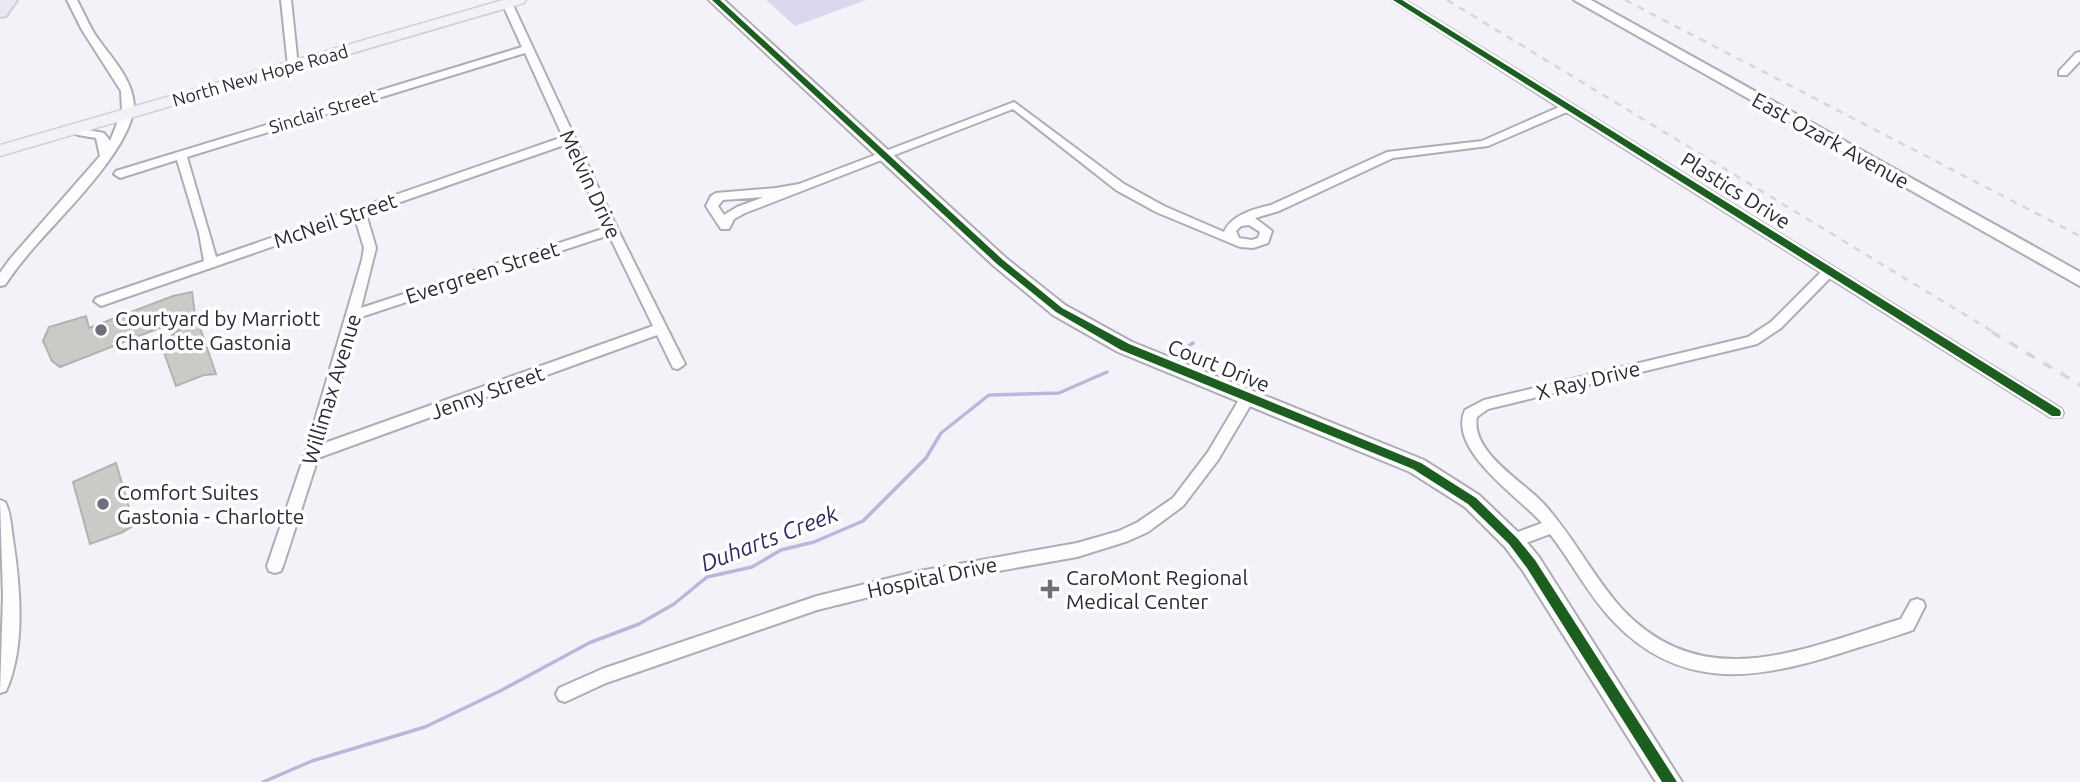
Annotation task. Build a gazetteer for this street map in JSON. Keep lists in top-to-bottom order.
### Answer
{
  "streets": {
    "main road": ["North New Hope Road"],
    "street": [
      "Sinclair Street",
      "East Ozark Avenue",
      "Melvin Drive",
      "Plastics Drive",
      "McNeil Street",
      "Evergreen Street",
      "Court Drive",
      "X Ray Drive",
      "Willimax Avenue",
      "Jenny Street",
      "Hospital Drive"
    ]
  },
  "crossings": [
    ["North New Hope Road", "Melvin Drive"],
    ["Sinclair Street", "Melvin Drive"],
    ["Melvin Drive", "McNeil Street"],
    ["Melvin Drive", "Evergreen Street"],
    ["Melvin Drive", "Jenny Street"],
    ["Plastics Drive", "X Ray Drive"],
    ["McNeil Street", "Willimax Avenue"],
    ["Evergreen Street", "Willimax Avenue"],
    ["Court Drive", "Hospital Drive"],
    ["Willimax Avenue", "Jenny Street"]
  ],
  "water": ["Duharts Creek"],
  "places": {
    "other": ["Courtyard by Marriott Charlotte Gastonia", "Comfort Suites Gastonia - Charlotte"],
    "health": ["CaroMont Regional Medical Center"]
  }
}
